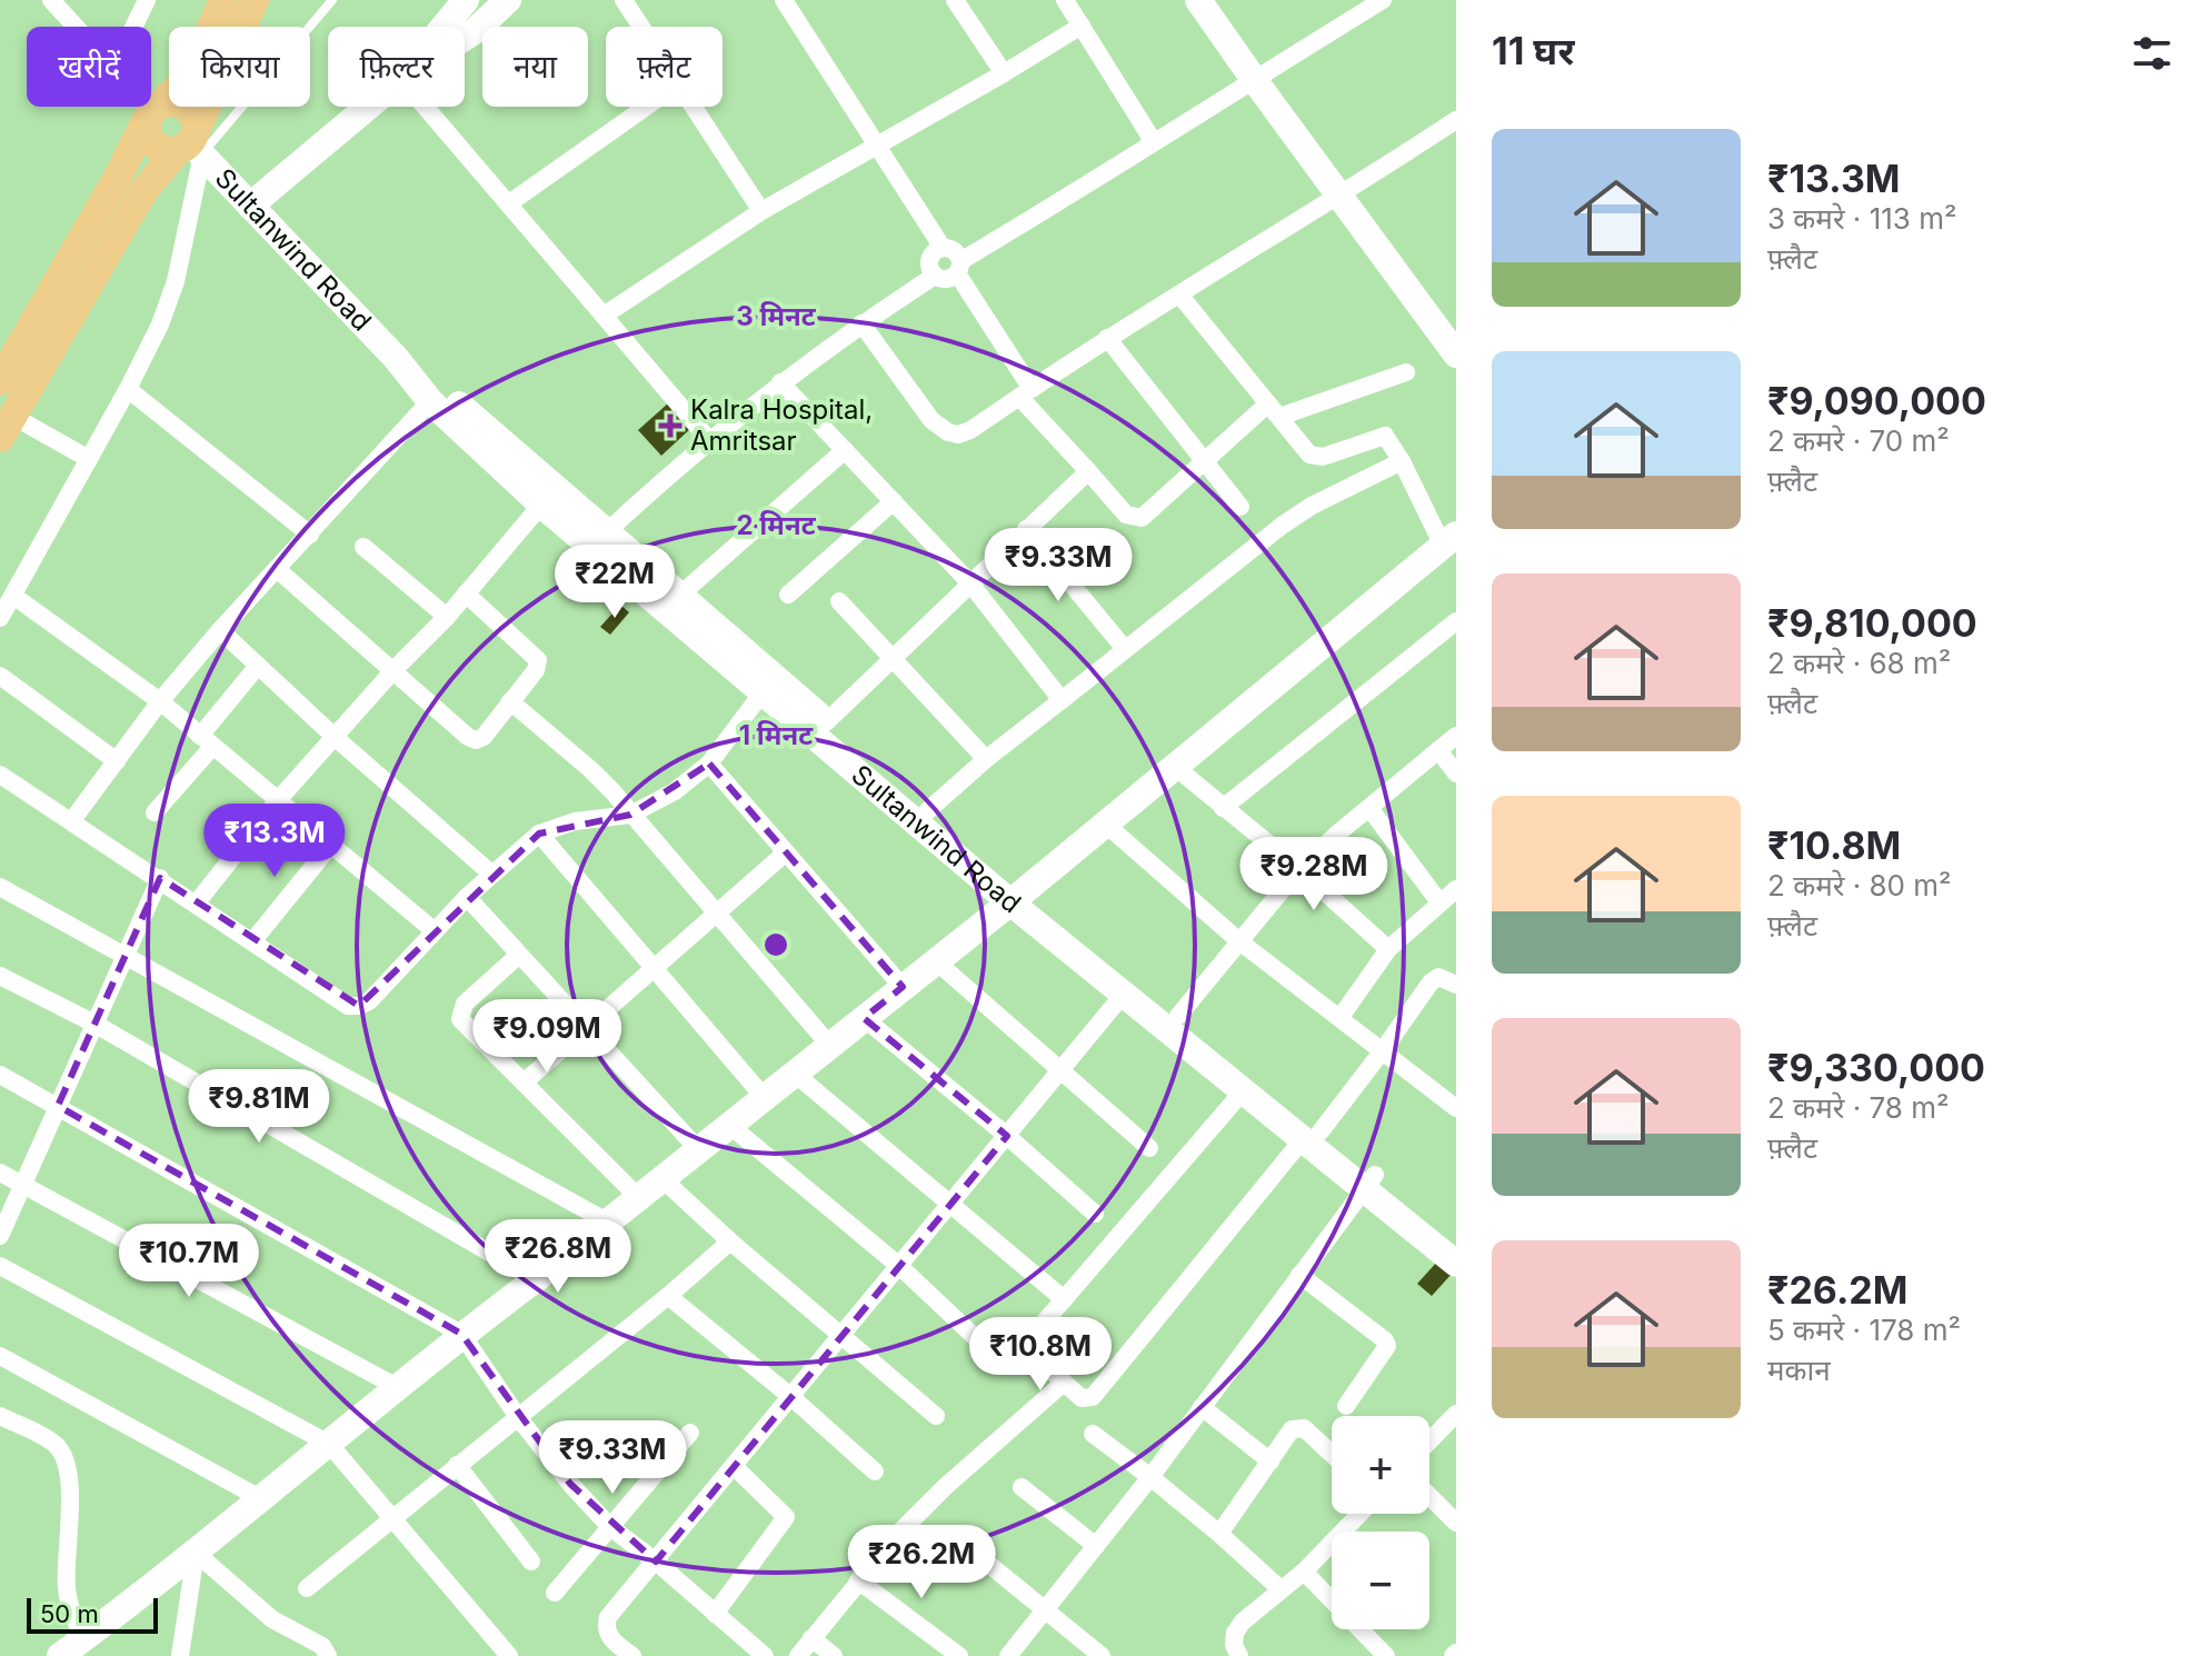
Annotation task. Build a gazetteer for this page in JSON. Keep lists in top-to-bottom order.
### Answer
{
  "streets": {
    "main road": ["Sultanwind Road"]
  },
  "places": {
    "health": ["Kalra Hospital, Amritsar"]
  },
  "scale_bar": "50 m",
  "page": {
    "heading": "11 घर",
    "chip": [
      "खरीदें",
      "किराया",
      "फ़िल्टर",
      "नया",
      "फ़्लैट"
    ],
    "list": [
      {
        "name": "₹13.3M",
        "note": "3 कमरे · 113 m² · फ़्लैट"
      },
      {
        "name": "₹9,090,000",
        "note": "2 कमरे · 70 m² · फ़्लैट"
      },
      {
        "name": "₹9,810,000",
        "note": "2 कमरे · 68 m² · फ़्लैट"
      },
      {
        "name": "₹10.8M",
        "note": "2 कमरे · 80 m² · फ़्लैट"
      },
      {
        "name": "₹9,330,000",
        "note": "2 कमरे · 78 m² · फ़्लैट"
      },
      {
        "name": "₹26.2M",
        "note": "5 कमरे · 178 m² · मकान"
      }
    ],
    "price": [
      "₹9.33M",
      "₹22M",
      "₹13.3M",
      "₹9.28M",
      "₹9.09M",
      "₹9.81M",
      "₹26.8M",
      "₹10.7M",
      "₹10.8M",
      "₹9.33M",
      "₹26.2M"
    ],
    "map_buttons": ["+", "−"],
    "scale": "50 m"
  },
  "rings": ["3 मिनट", "2 मिनट", "1 मिनट"]
}
